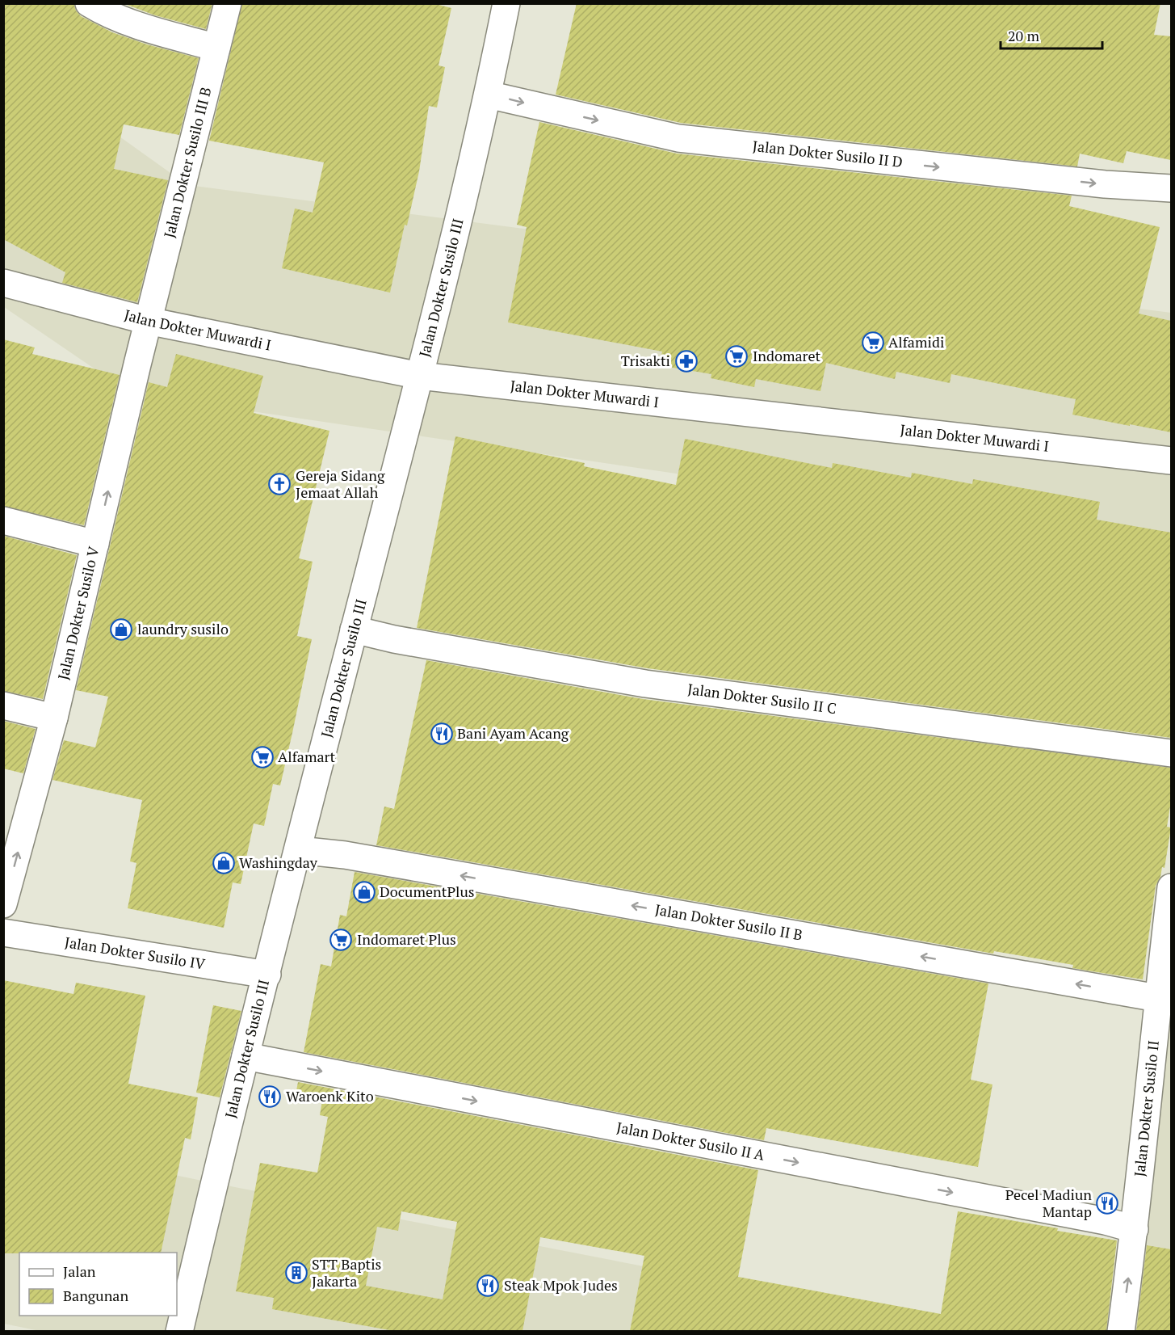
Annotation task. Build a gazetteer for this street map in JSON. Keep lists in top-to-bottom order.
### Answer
{
  "streets": {
    "street": [
      "Jalan Dokter Susilo II D",
      "Jalan Dokter Susilo III B",
      "Jalan Dokter Susilo III",
      "Jalan Dokter Muwardi I",
      "Jalan Dokter Susilo V",
      "Jalan Dokter Susilo II C",
      "Jalan Dokter Susilo II B",
      "Jalan Dokter Susilo IV",
      "Jalan Dokter Susilo II",
      "Jalan Dokter Susilo II A"
    ]
  },
  "crossings": [
    ["Jalan Dokter Susilo II D", "Jalan Dokter Susilo III"],
    ["Jalan Dokter Susilo III B", "Jalan Dokter Muwardi I"],
    ["Jalan Dokter Susilo III B", "Jalan Dokter Susilo V"],
    ["Jalan Dokter Susilo III", "Jalan Dokter Muwardi I"],
    ["Jalan Dokter Susilo III", "Jalan Dokter Susilo II C"],
    ["Jalan Dokter Susilo III", "Jalan Dokter Susilo II B"],
    ["Jalan Dokter Susilo III", "Jalan Dokter Susilo IV"],
    ["Jalan Dokter Susilo III", "Jalan Dokter Susilo II A"],
    ["Jalan Dokter Muwardi I", "Jalan Dokter Susilo V"],
    ["Jalan Dokter Susilo II B", "Jalan Dokter Susilo II"],
    ["Jalan Dokter Susilo II", "Jalan Dokter Susilo II A"]
  ],
  "one_way": [
    "Jalan Dokter Susilo II D",
    "Jalan Dokter Susilo V",
    "Jalan Dokter Susilo II B",
    "Jalan Dokter Susilo II A"
  ],
  "places": {
    "supermarket": [
      "Alfamidi",
      "Indomaret",
      "Alfamart",
      "Indomaret Plus"
    ],
    "pharmacy": ["Trisakti"],
    "church": ["Gereja Sidang Jemaat Allah"],
    "shop": ["laundry susilo", "Washingday", "DocumentPlus"],
    "restaurant": [
      "Bani Ayam Acang",
      "Waroenk Kito",
      "Pecel Madiun Mantap",
      "Steak Mpok Judes"
    ],
    "building": ["STT Baptis Jakarta"]
  },
  "legend": ["Jalan", "Bangunan"],
  "scale_bar": "20 m"
}
